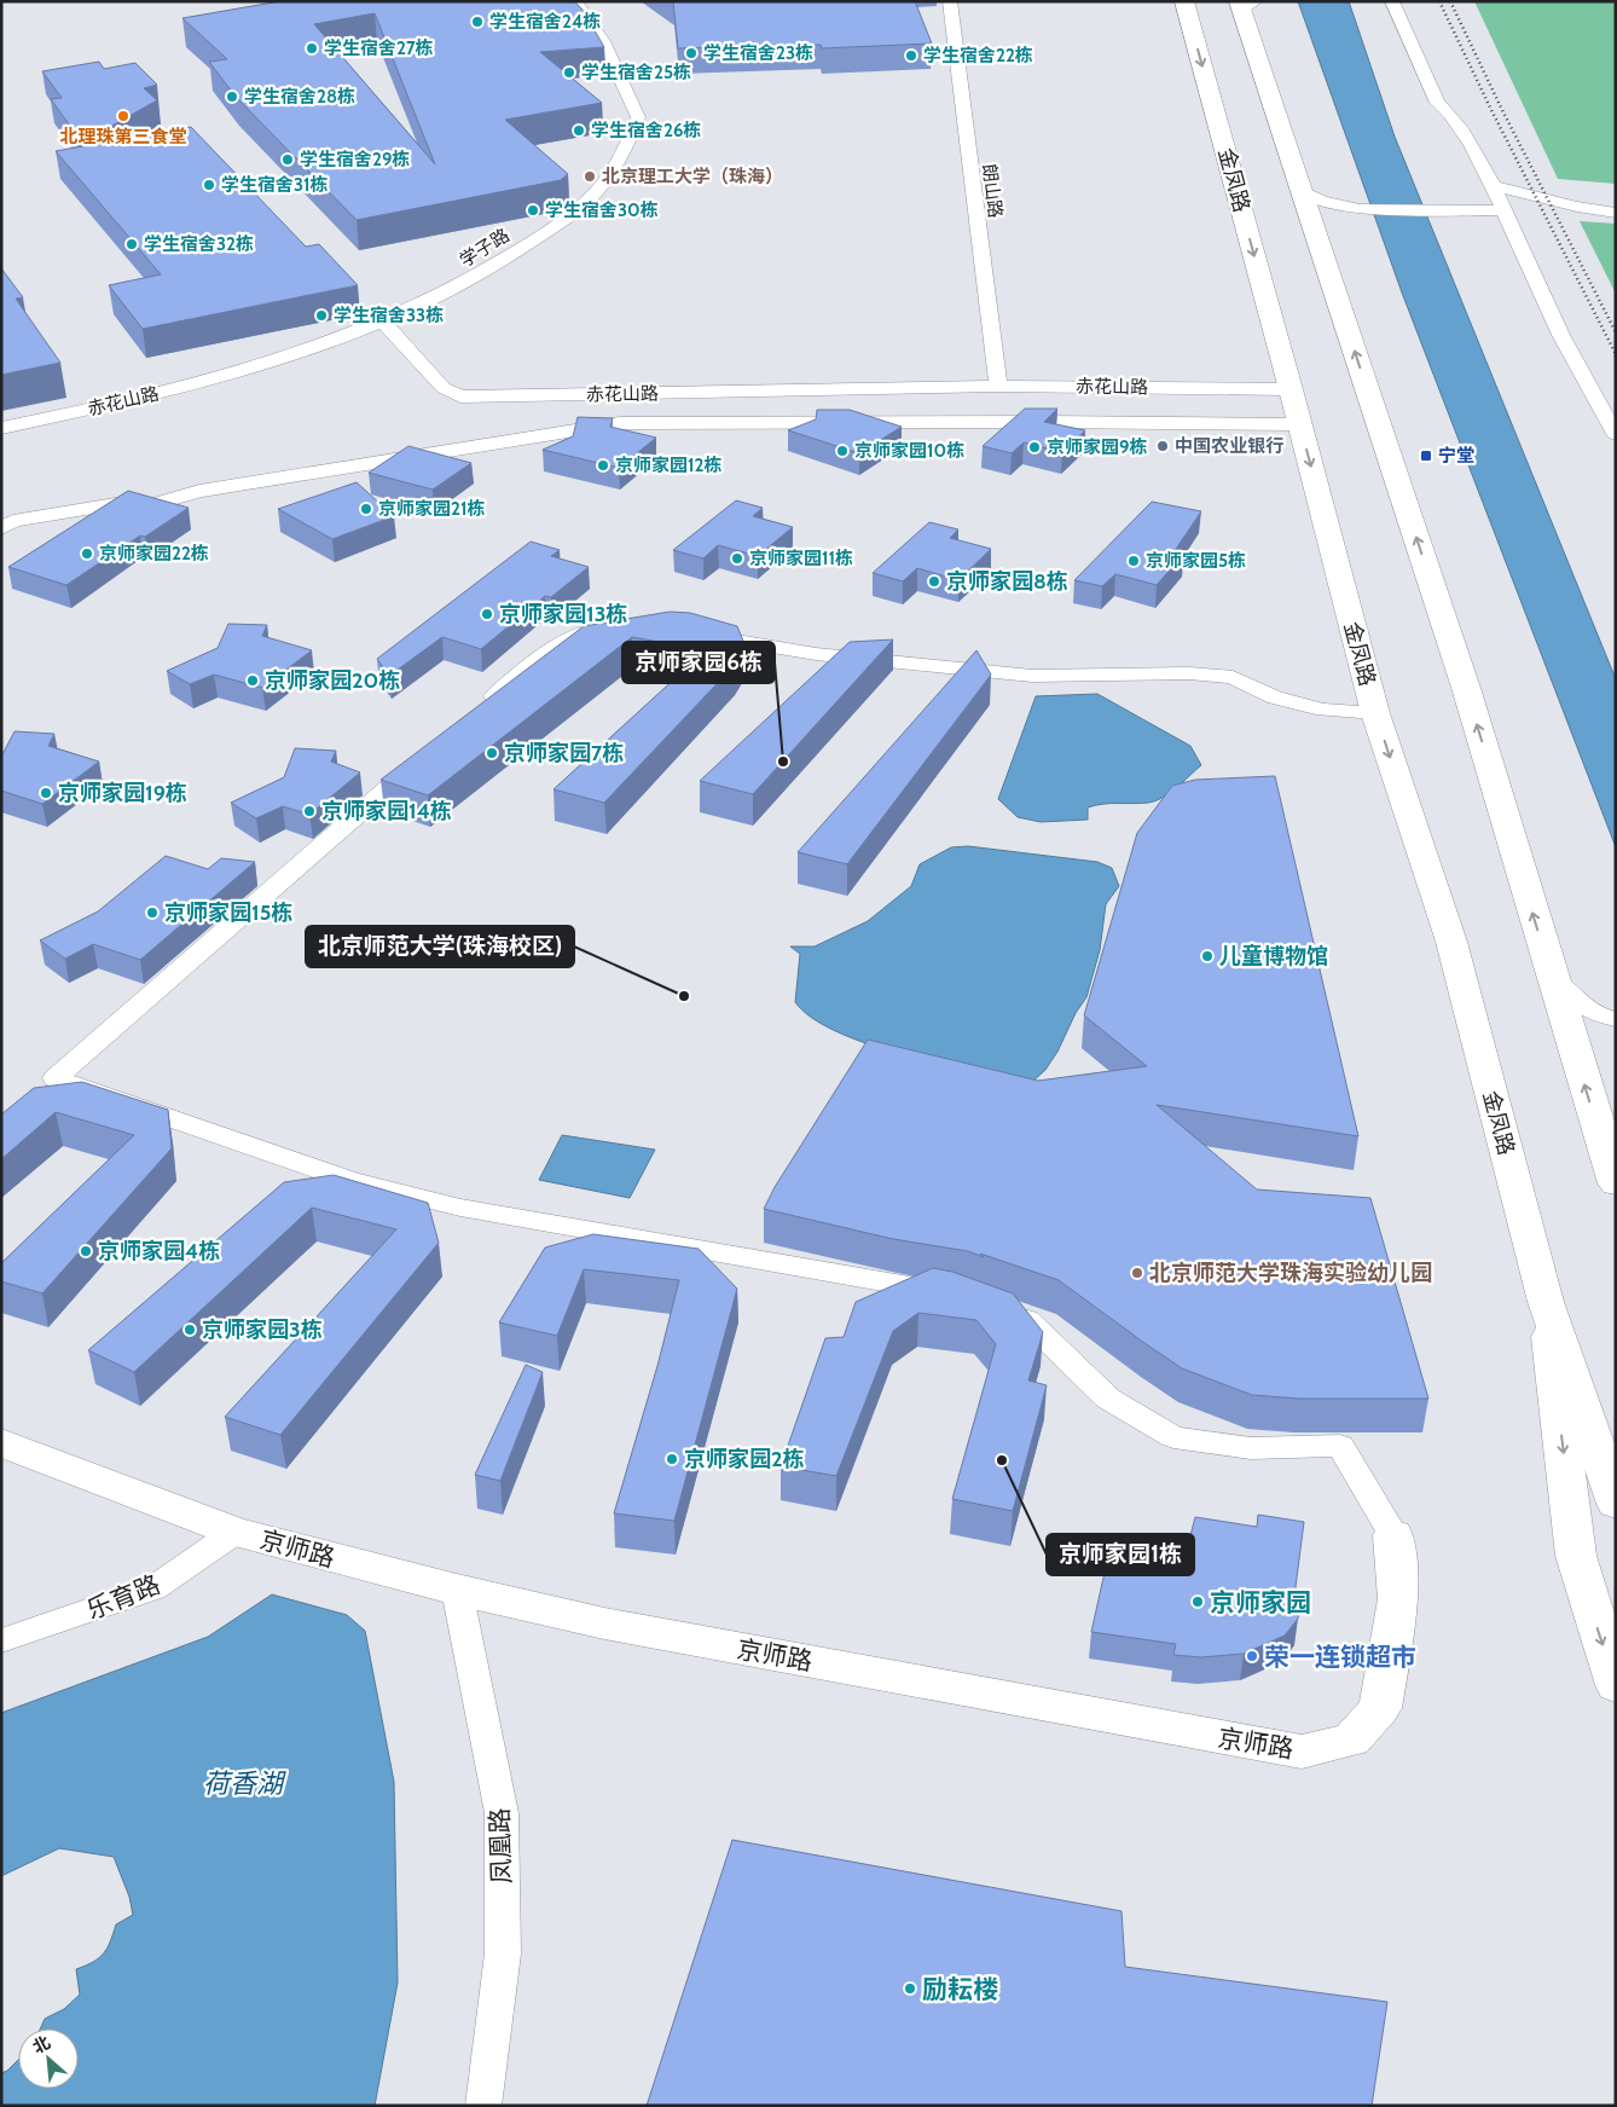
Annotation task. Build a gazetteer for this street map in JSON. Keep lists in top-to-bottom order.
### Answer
{
  "streets": {
    "main road": ["金凤路", "京师路"],
    "street": [
      "朗山路",
      "学子路",
      "赤花山路",
      "乐育路",
      "凤凰路"
    ]
  },
  "crossings": [
    ["金凤路", "赤花山路"],
    ["朗山路", "赤花山路"],
    ["学子路", "赤花山路"],
    ["京师路", "乐育路"],
    ["京师路", "凤凰路"]
  ],
  "water": ["荷香湖"],
  "places": {
    "other": [
      "学生宿舍24栋",
      "学生宿舍27栋",
      "学生宿舍23栋",
      "学生宿舍22栋",
      "学生宿舍25栋",
      "学生宿舍28栋",
      "北理珠第三食堂",
      "学生宿舍26栋",
      "学生宿舍29栋",
      "北京理工大学（珠海）",
      "学生宿舍31栋",
      "学生宿舍30栋",
      "学生宿舍32栋",
      "学生宿舍33栋",
      "中国农业银行",
      "京师家园9栋",
      "京师家园10栋",
      "京师家园12栋",
      "京师家园21栋",
      "京师家园22栋",
      "京师家园11栋",
      "京师家园5栋",
      "京师家园8栋",
      "京师家园13栋",
      "京师家园20栋",
      "京师家园7栋",
      "京师家园6栋",
      "京师家园19栋",
      "京师家园14栋",
      "京师家园15栋",
      "儿童博物馆",
      "北京师范大学(珠海校区)",
      "京师家园4栋",
      "北京师范大学珠海实验幼儿园",
      "京师家园3栋",
      "京师家园2栋",
      "京师家园1栋",
      "京师家园",
      "荣一连锁超市",
      "励耘楼"
    ],
    "transit": ["宁堂"]
  },
  "north": "top left"
}
